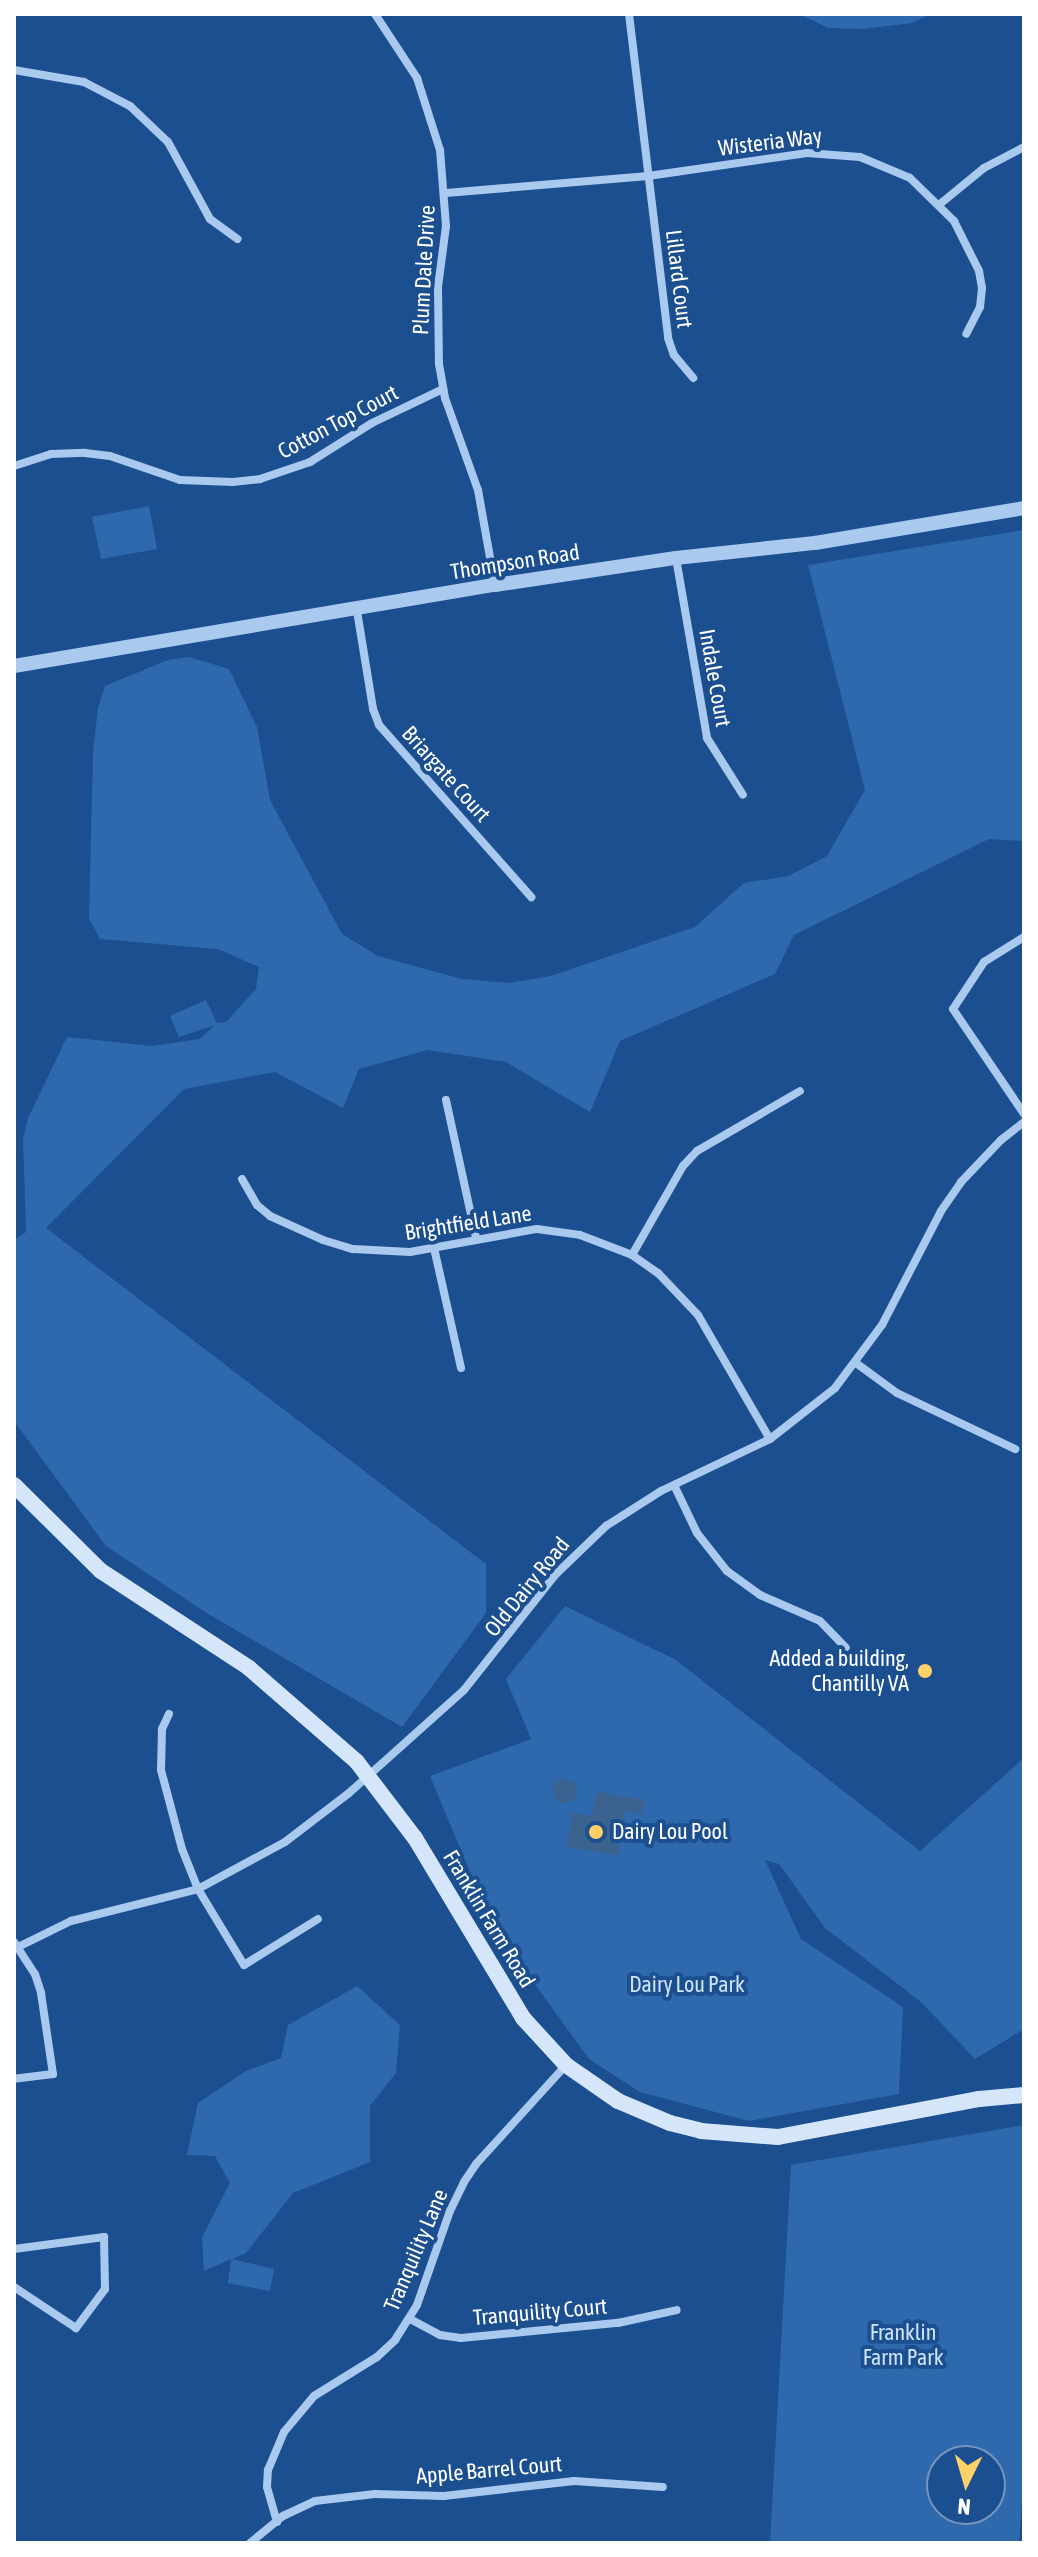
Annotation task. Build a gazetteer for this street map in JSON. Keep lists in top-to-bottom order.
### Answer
{
  "streets": {
    "main road": ["Franklin Farm Road"],
    "street": [
      "Wisteria Way",
      "Plum Dale Drive",
      "Lillard Court",
      "Cotton Top Court",
      "Thompson Road",
      "Indale Court",
      "Briargate Court",
      "Brightfield Lane",
      "Old Dairy Road",
      "Tranquility Lane",
      "Tranquility Court",
      "Apple Barrel Court"
    ]
  },
  "crossings": [
    ["Wisteria Way", "Plum Dale Drive"],
    ["Wisteria Way", "Lillard Court"],
    ["Plum Dale Drive", "Cotton Top Court"],
    ["Plum Dale Drive", "Thompson Road"],
    ["Thompson Road", "Indale Court"],
    ["Thompson Road", "Briargate Court"],
    ["Brightfield Lane", "Old Dairy Road"],
    ["Old Dairy Road", "Franklin Farm Road"],
    ["Franklin Farm Road", "Tranquility Lane"],
    ["Tranquility Lane", "Tranquility Court"],
    ["Tranquility Lane", "Apple Barrel Court"]
  ],
  "parks": ["Dairy Lou Park", "Franklin Farm Park"],
  "places": ["Added a building, Chantilly VA", "Dairy Lou Pool"],
  "north": "bottom"
}
